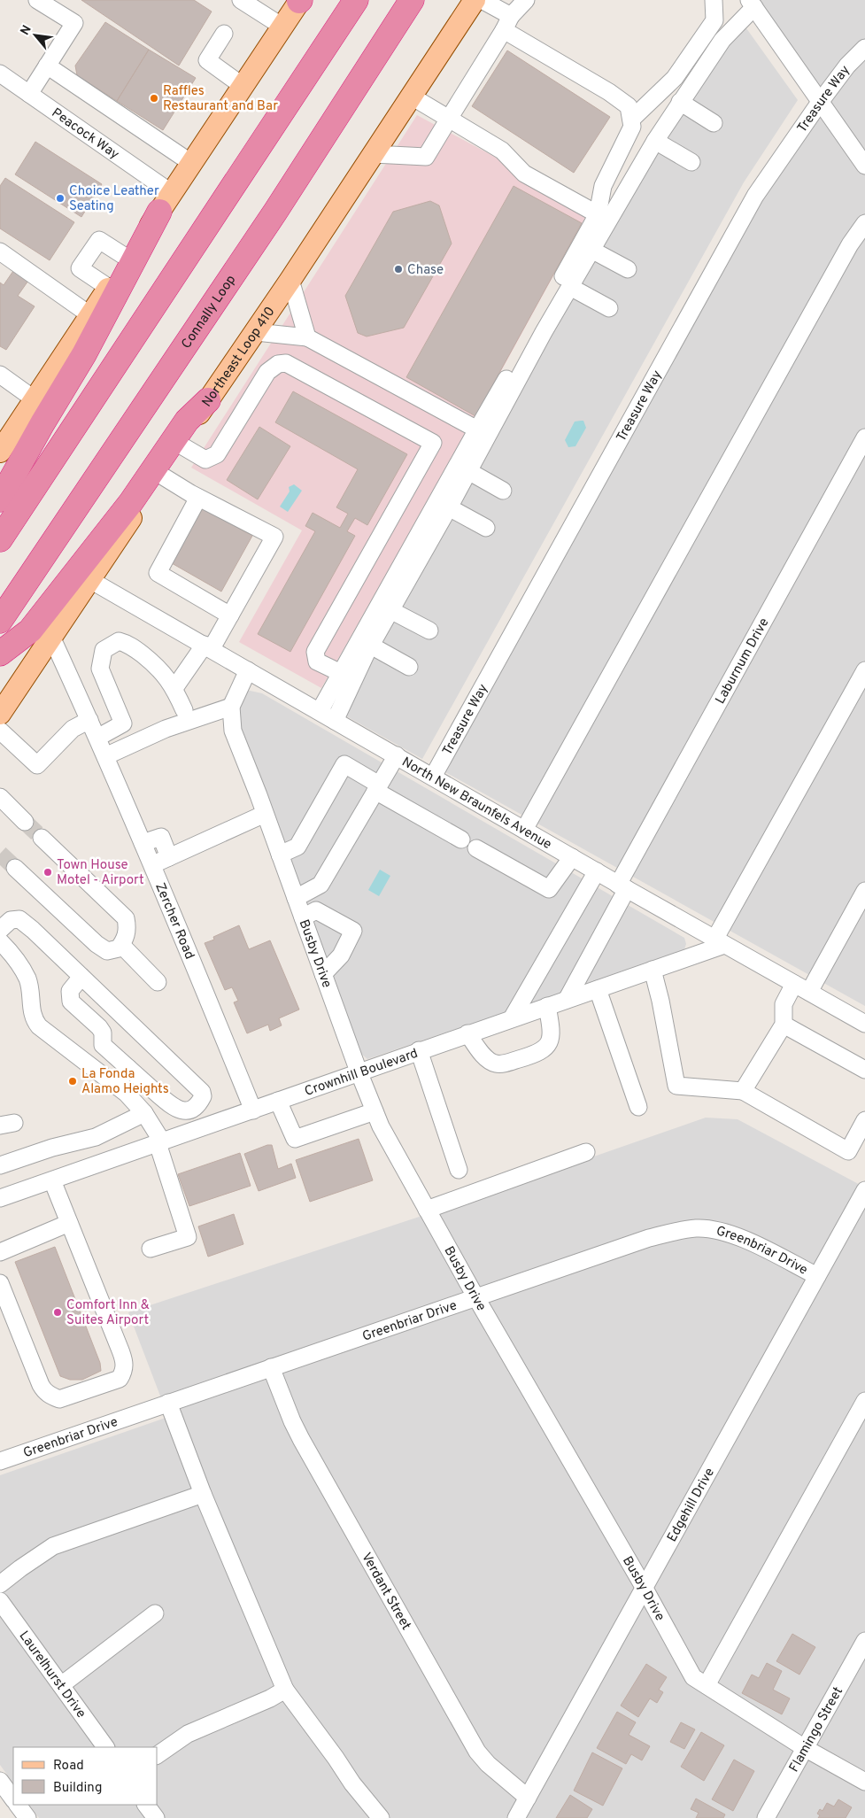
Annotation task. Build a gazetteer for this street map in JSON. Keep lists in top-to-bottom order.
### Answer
{
  "streets": {
    "highway": ["Connally Loop"],
    "main road": ["Northeast Loop 410"],
    "street": [
      "Treasure Way",
      "Peacock Way",
      "Laburnum Drive",
      "North New Braunfels Avenue",
      "Zercher Road",
      "Busby Drive",
      "Crownhill Boulevard",
      "Greenbriar Drive",
      "Edgehill Drive",
      "Verdant Street",
      "Laurelhurst Drive",
      "Flamingo Street"
    ]
  },
  "crossings": [
    ["Treasure Way", "North New Braunfels Avenue"],
    ["Northeast Loop 410", "North New Braunfels Avenue"],
    ["Northeast Loop 410", "Zercher Road"],
    ["Laburnum Drive", "North New Braunfels Avenue"],
    ["Laburnum Drive", "Crownhill Boulevard"],
    ["North New Braunfels Avenue", "Busby Drive"],
    ["North New Braunfels Avenue", "Crownhill Boulevard"],
    ["Zercher Road", "Crownhill Boulevard"],
    ["Busby Drive", "Crownhill Boulevard"],
    ["Busby Drive", "Greenbriar Drive"],
    ["Busby Drive", "Edgehill Drive"],
    ["Busby Drive", "Flamingo Street"],
    ["Greenbriar Drive", "Edgehill Drive"],
    ["Greenbriar Drive", "Verdant Street"],
    ["Edgehill Drive", "Verdant Street"]
  ],
  "places": [
    "Raffles Restaurant and Bar",
    "Choice Leather Seating",
    "Chase",
    "Town House Motel - Airport",
    "La Fonda Alamo Heights",
    "Comfort Inn & Suites Airport"
  ],
  "legend": ["Road", "Building"],
  "north": "top left"
}
